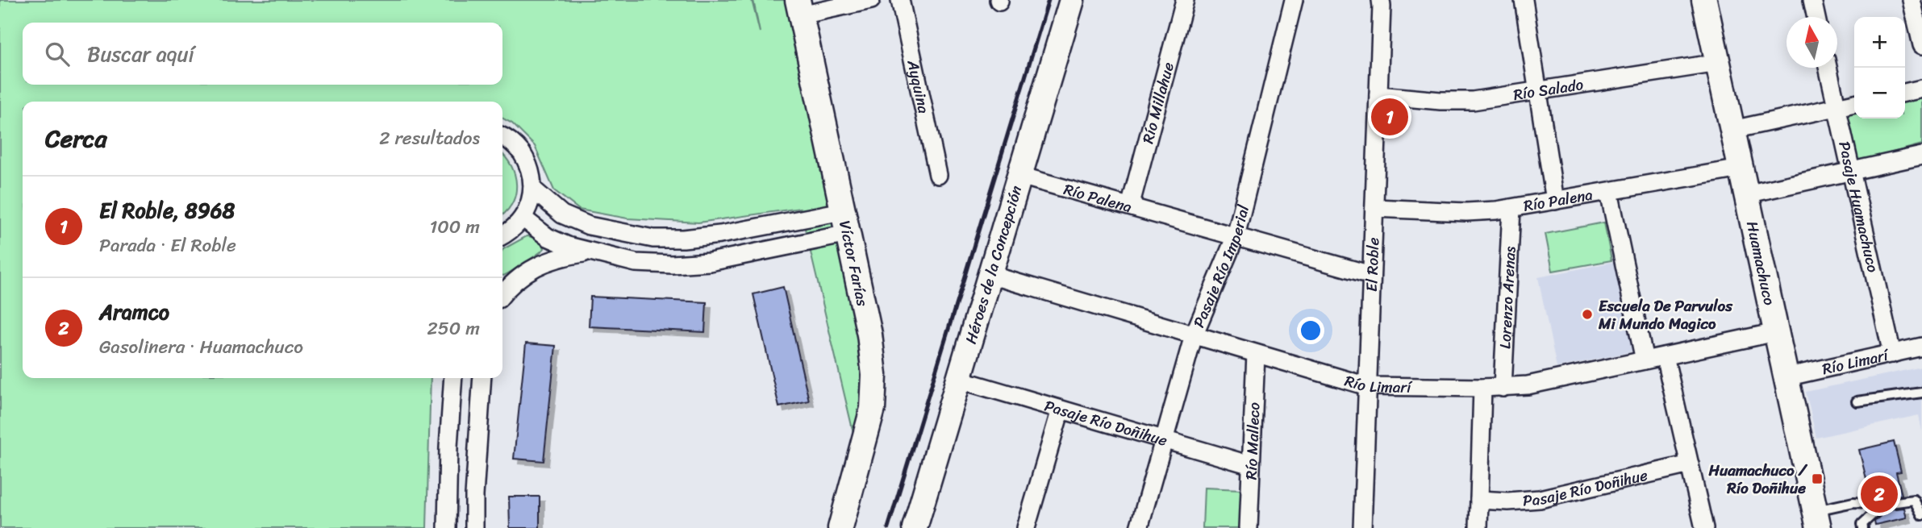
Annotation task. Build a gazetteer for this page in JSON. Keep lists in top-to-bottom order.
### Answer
{
  "streets": {
    "street": [
      "Ayquina",
      "Río Salado",
      "Río Millahue",
      "Río Palena",
      "Pasaje Huamachuco",
      "El Roble",
      "Víctor Farías",
      "Héroes de la Concepción",
      "Huamachuco",
      "Pasaje Río Imperial",
      "Lorenzo Arenas",
      "Río Limarí",
      "Pasaje Río Doñihue",
      "Río Malleco"
    ]
  },
  "crossings": [
    ["Río Salado", "El Roble"],
    ["Río Salado", "Huamachuco"],
    ["Río Millahue", "Río Palena"],
    ["Río Palena", "El Roble"],
    ["Río Palena", "Héroes de la Concepción"],
    ["Río Palena", "Huamachuco"],
    ["Río Palena", "Pasaje Río Imperial"],
    ["Río Palena", "Lorenzo Arenas"],
    ["Pasaje Huamachuco", "Río Limarí"],
    ["El Roble", "Río Limarí"],
    ["Héroes de la Concepción", "Río Limarí"],
    ["Héroes de la Concepción", "Pasaje Río Doñihue"],
    ["Huamachuco", "Río Limarí"],
    ["Pasaje Río Imperial", "Río Limarí"],
    ["Pasaje Río Imperial", "Pasaje Río Doñihue"],
    ["Lorenzo Arenas", "Río Limarí"],
    ["Río Limarí", "Río Malleco"],
    ["Pasaje Río Doñihue", "Río Malleco"]
  ],
  "places": {
    "other": ["Escuela De Parvulos Mi Mundo Magico"],
    "transit": ["Huamachuco / Río Doñihue"]
  },
  "north": "top",
  "page": {
    "map_buttons": ["+", "−"],
    "search": "Buscar aquí",
    "pins": ["1", "2"],
    "heading": ["Cerca", "2 resultados"],
    "list": [
      {
        "mark": "1",
        "name": "El Roble, 8968",
        "note": "Parada · El Roble",
        "value": "100 m"
      },
      {
        "mark": "2",
        "name": "Aramco",
        "note": "Gasolinera · Huamachuco",
        "value": "250 m"
      }
    ]
  }
}
